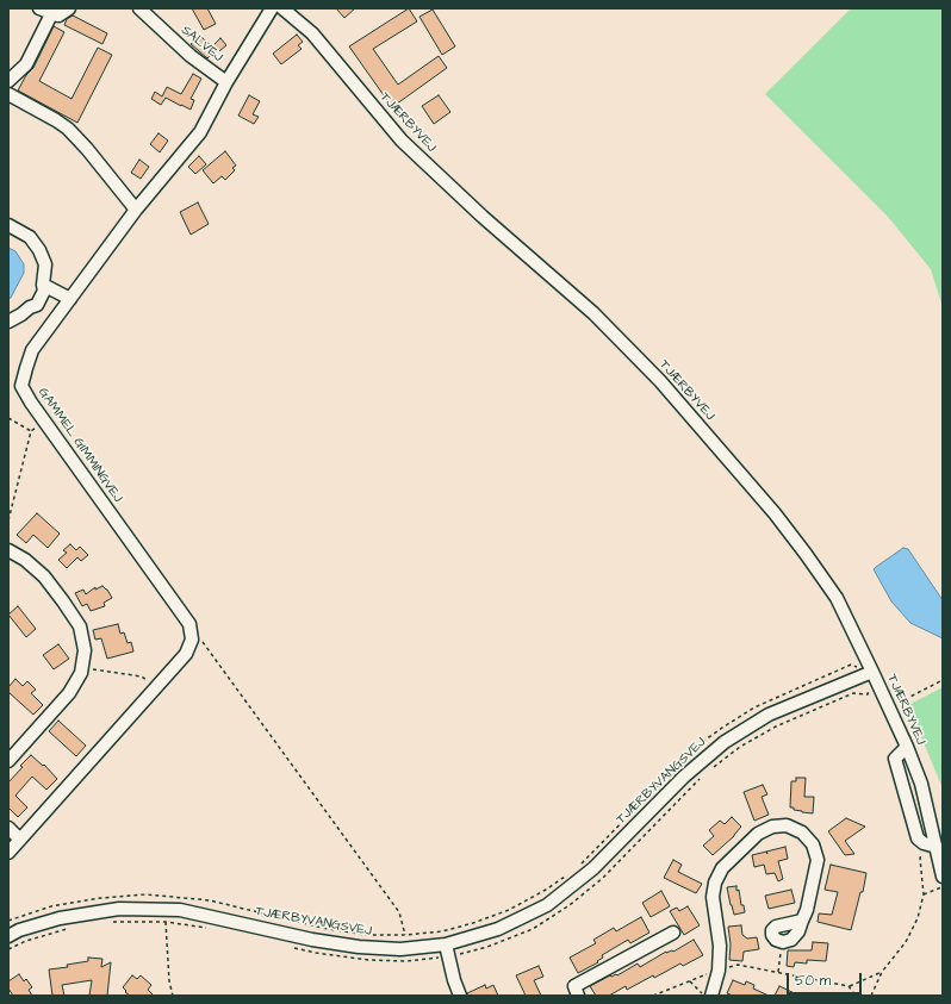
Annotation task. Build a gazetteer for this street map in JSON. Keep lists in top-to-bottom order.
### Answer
{
  "streets": {
    "street": [
      "SALVEJ",
      "TJÆRBYVEJ",
      "GAMMEL GIMMINGVEJ",
      "TJÆRBYVANGSVEJ"
    ]
  },
  "crossings": [
    ["SALVEJ", "GAMMEL GIMMINGVEJ"],
    ["TJÆRBYVEJ", "TJÆRBYVANGSVEJ"]
  ],
  "scale_bar": "50 m"
}
